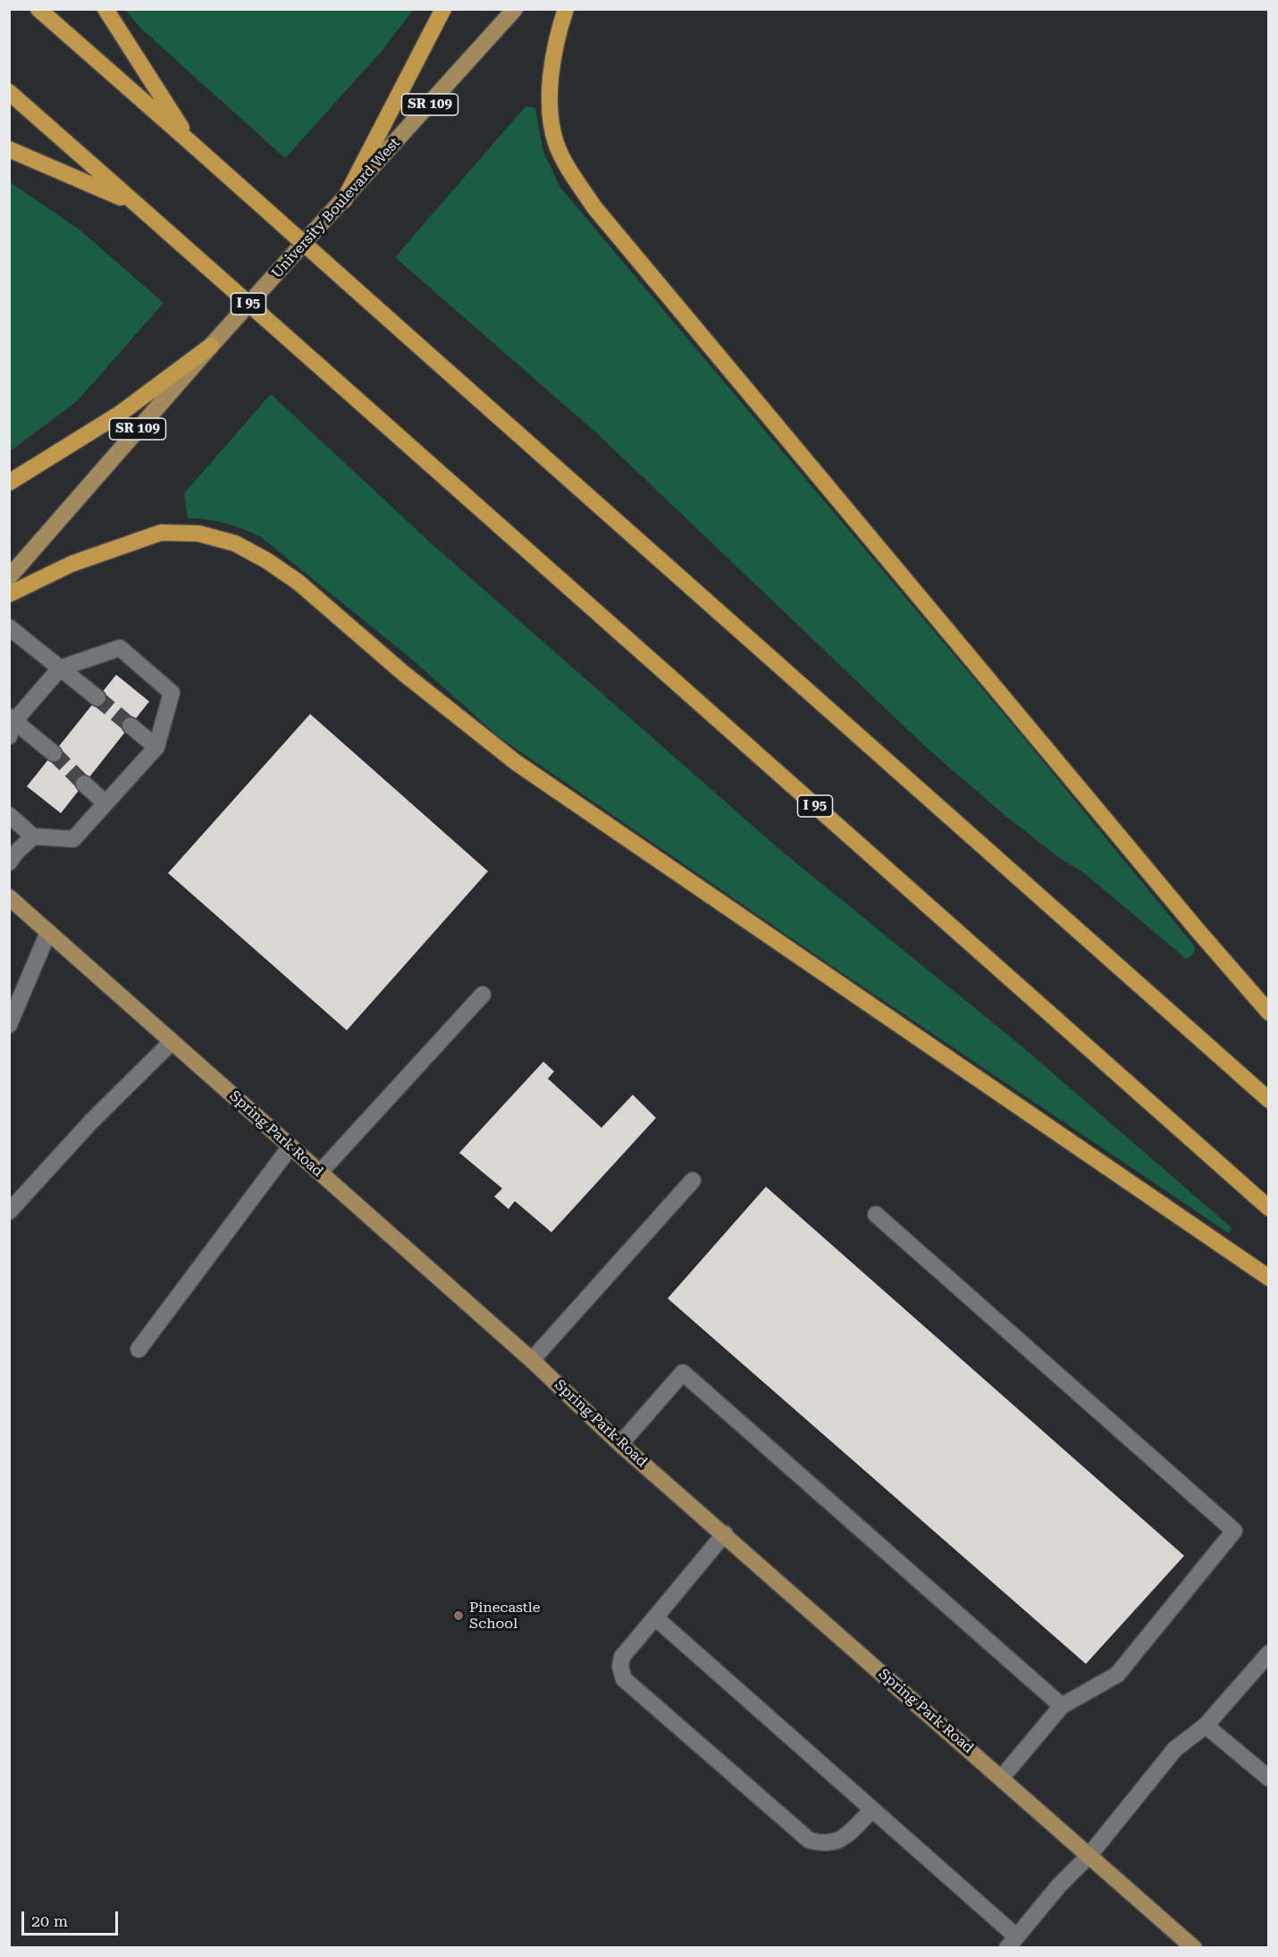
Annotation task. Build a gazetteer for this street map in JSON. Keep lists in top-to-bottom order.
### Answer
{
  "streets": {
    "highway": ["I 95"],
    "main road": ["SR 109", "University Boulevard West", "Spring Park Road"]
  },
  "places": ["Pinecastle School"],
  "scale_bar": "20 m"
}
